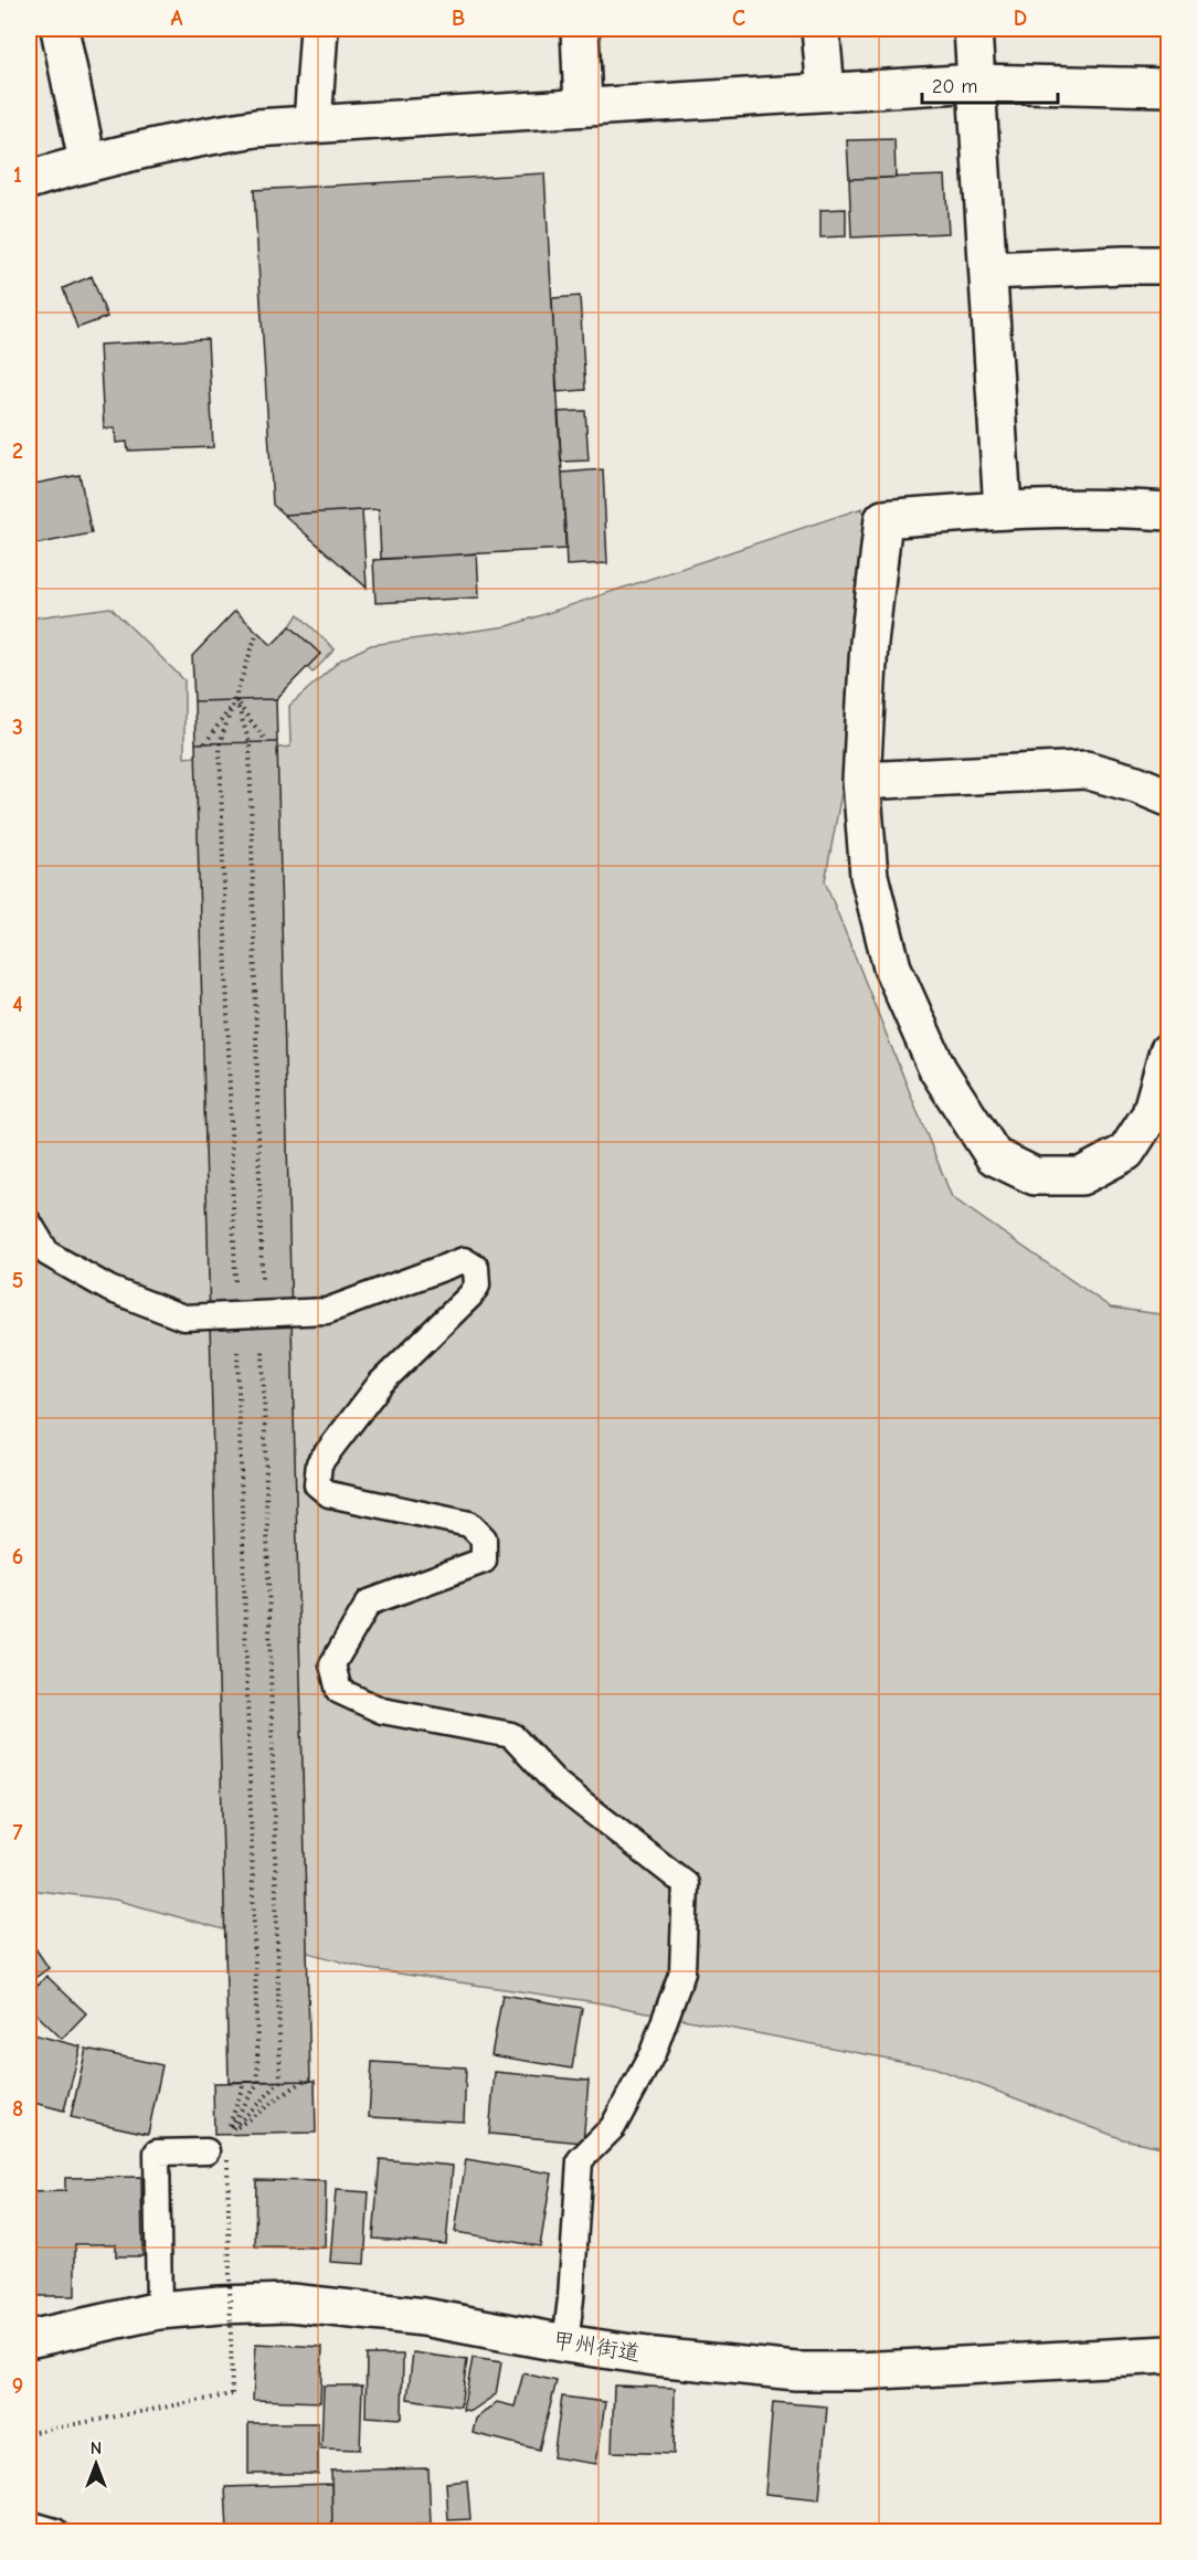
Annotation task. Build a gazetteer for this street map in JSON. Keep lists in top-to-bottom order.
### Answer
{
  "streets": {
    "main road": ["甲州街道"]
  },
  "scale_bar": "20 m",
  "north": "top",
  "grid": {
    "columns": [
      "A",
      "B",
      "C",
      "D"
    ],
    "rows": [
      "1",
      "2",
      "3",
      "4",
      "5",
      "6",
      "7",
      "8",
      "9"
    ]
  }
}
